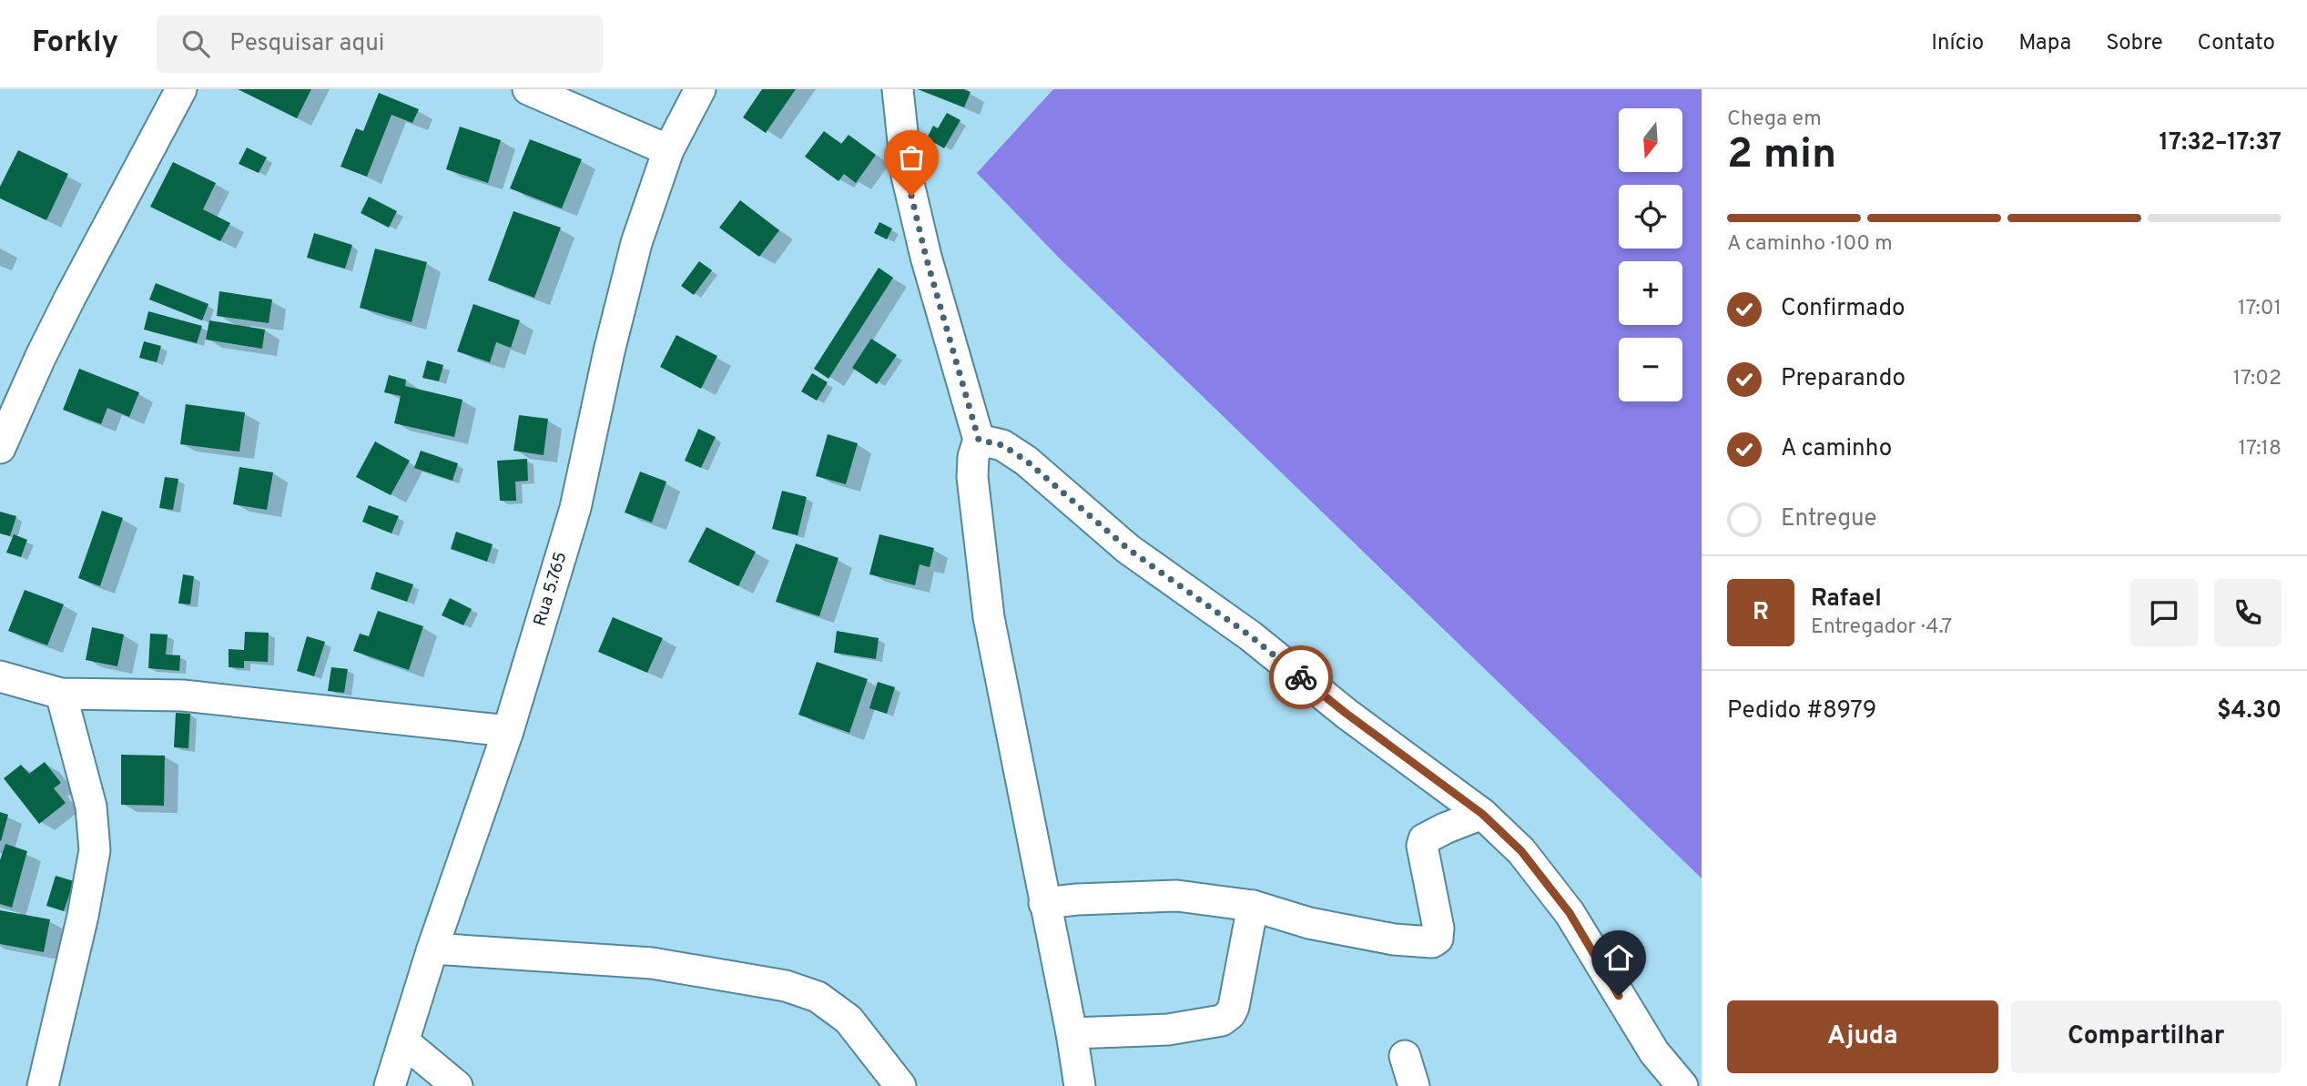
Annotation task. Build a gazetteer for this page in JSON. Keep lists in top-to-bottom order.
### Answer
{
  "streets": {
    "street": ["Rua 5.765"]
  },
  "north": "bottom",
  "page": {
    "header": "Forkly",
    "search": "Pesquisar aqui",
    "nav": [
      "Início",
      "Mapa",
      "Sobre",
      "Contato"
    ],
    "heading": ["2 min", "Chega em", "17:32–17:37"],
    "panel": [
      "Rafael",
      "Entregador · 4.7",
      "Pedido #8979",
      "$4.30"
    ],
    "map_buttons": ["+", "−"],
    "bar": "A caminho · 100 m",
    "list": [
      ["Confirmado", "17:01"],
      ["Preparando", "17:02"],
      ["A caminho", "17:18"],
      "Entregue"
    ],
    "round": "R",
    "buttons": ["Ajuda", "Compartilhar"]
  }
}
